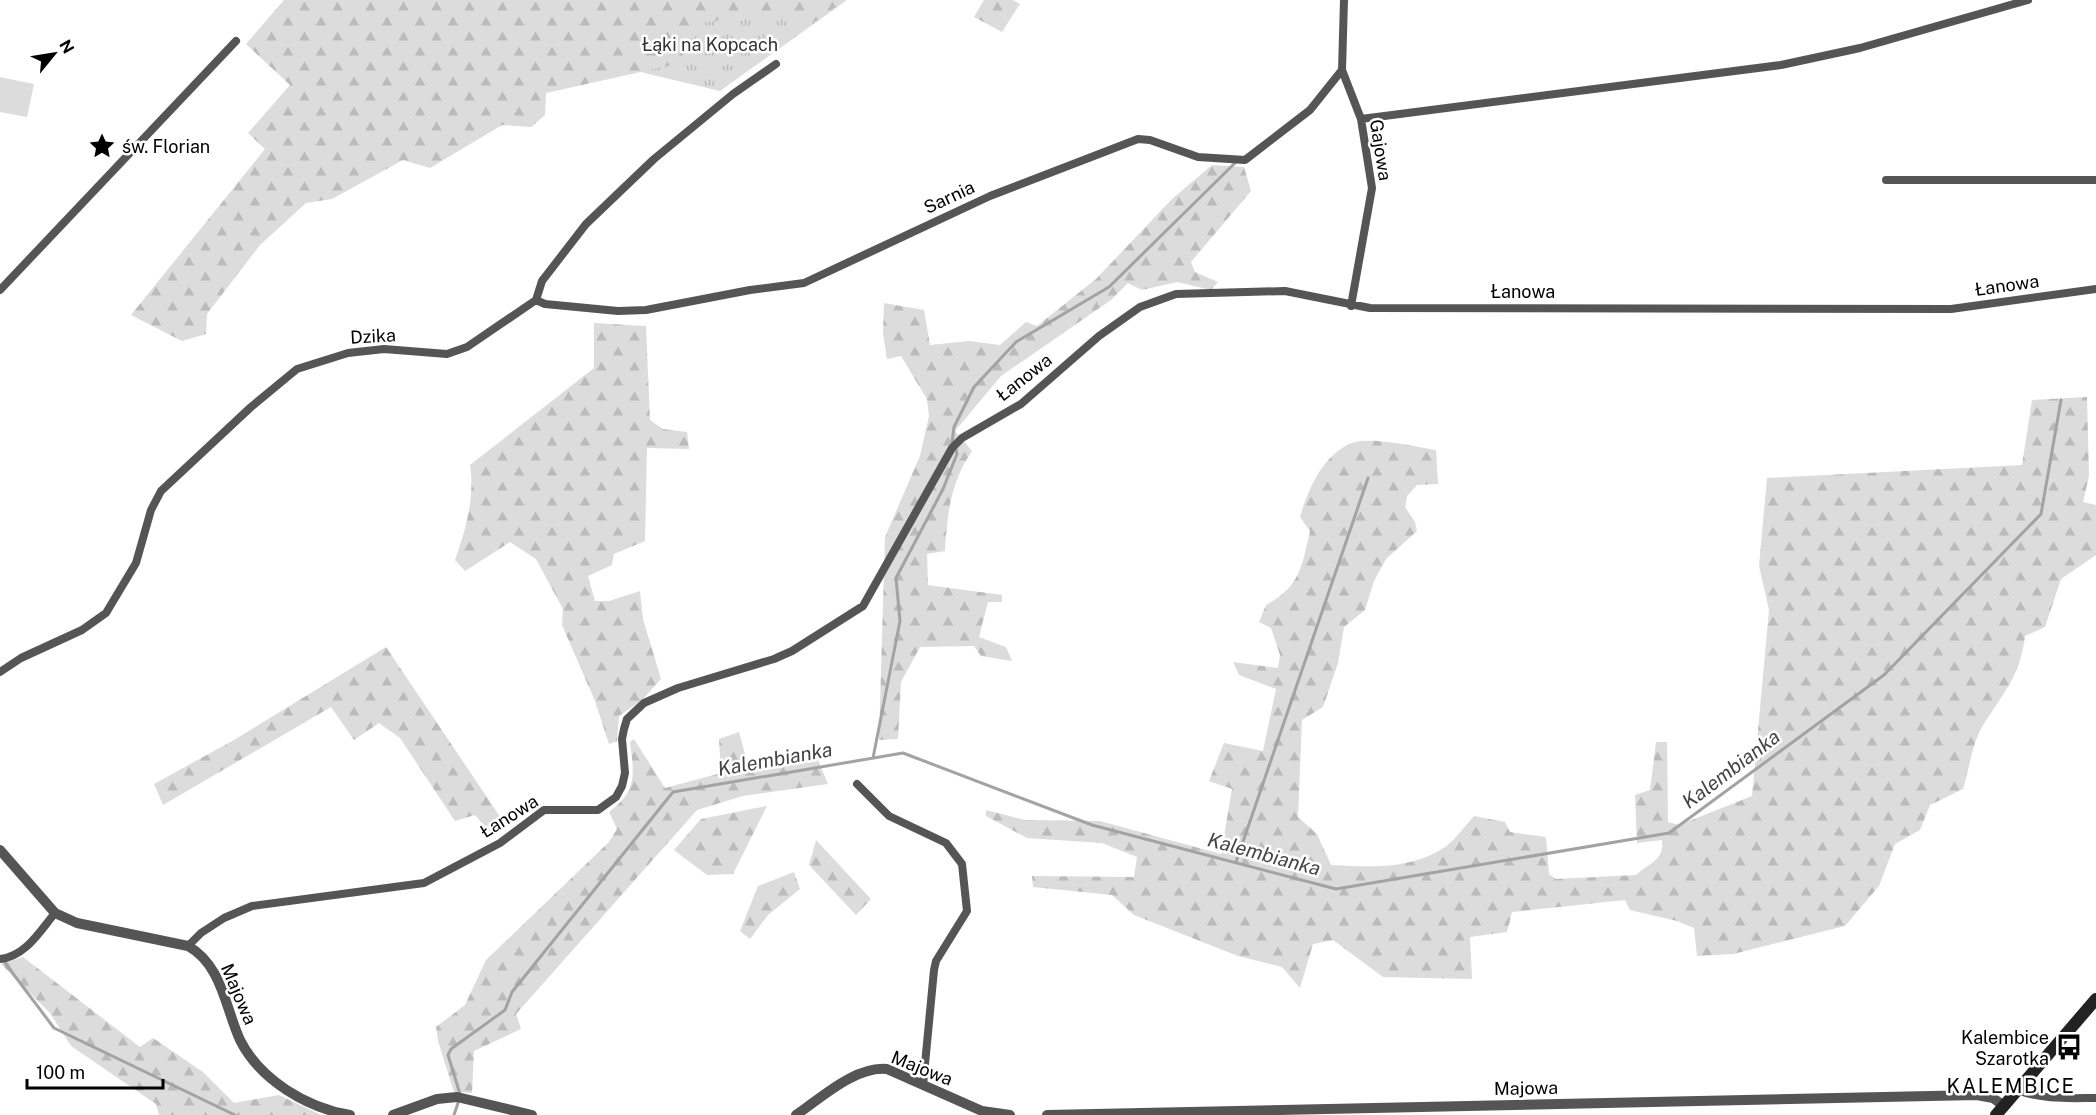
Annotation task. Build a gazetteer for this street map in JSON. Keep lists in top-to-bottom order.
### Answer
{
  "streets": {
    "street": [
      "Gajowa",
      "Sarnia",
      "Łanowa",
      "Dzika",
      "Majowa"
    ]
  },
  "crossings": [
    ["Gajowa", "Sarnia"],
    ["Gajowa", "Łanowa"],
    ["Sarnia", "Dzika"],
    ["Łanowa", "Majowa"]
  ],
  "districts": ["KALEMBICE"],
  "water": ["Kalembianka"],
  "parks": ["Łąki na Kopcach"],
  "places": {
    "place": ["św. Florian"],
    "bus stop": ["Kalembice Szarotka"]
  },
  "scale_bar": "100 m",
  "north": "top right"
}
